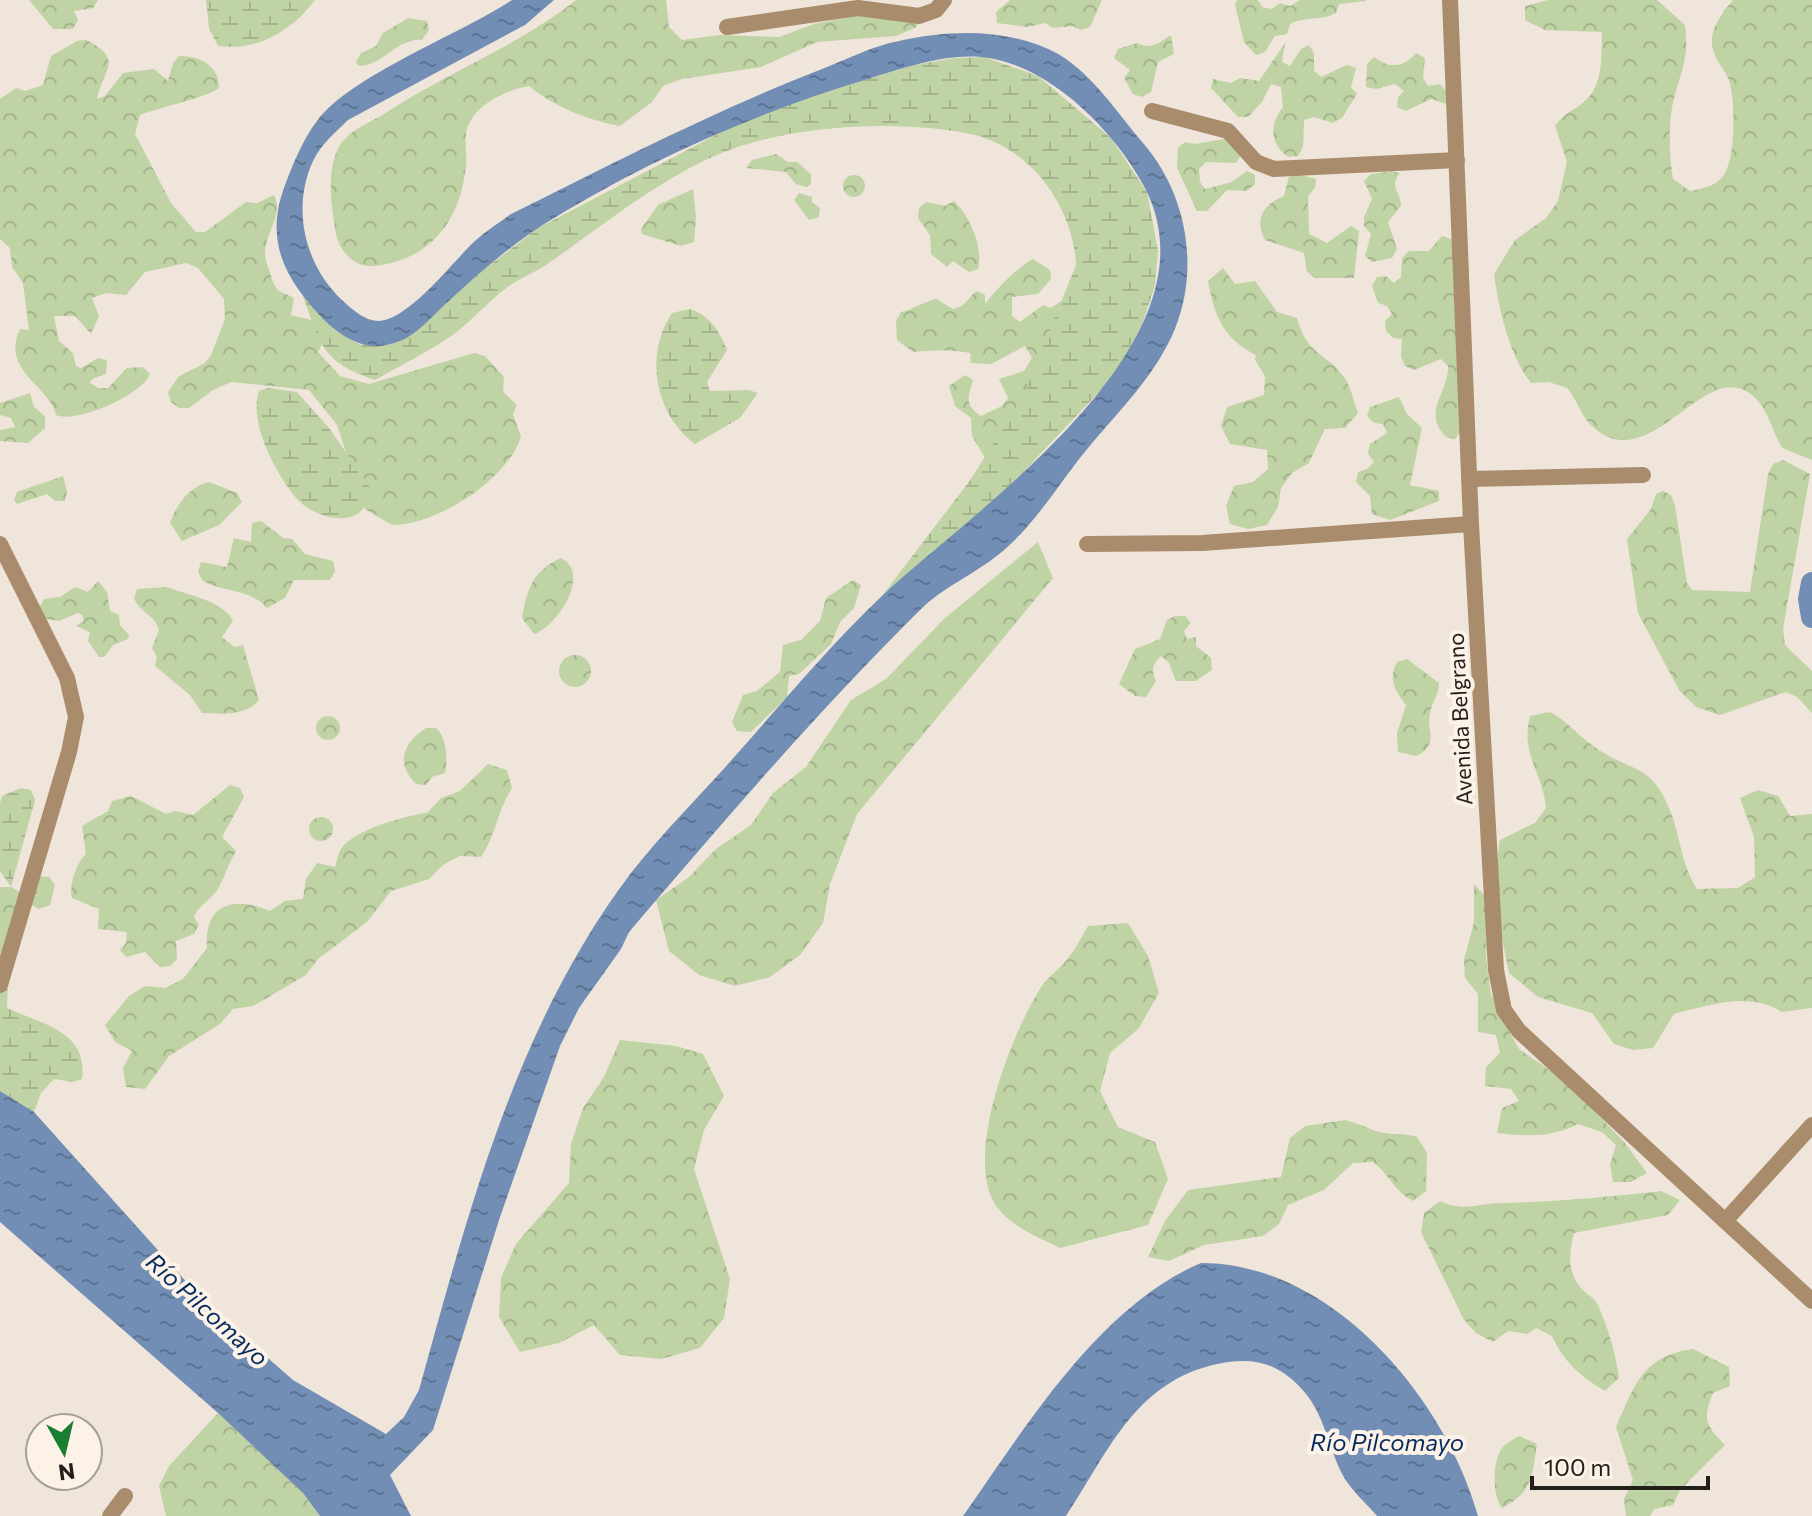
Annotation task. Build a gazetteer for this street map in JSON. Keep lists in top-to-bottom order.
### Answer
{
  "streets": {
    "street": ["Avenida Belgrano"]
  },
  "water": ["Río Pilcomayo"],
  "scale_bar": "100 m",
  "north": "bottom"
}
